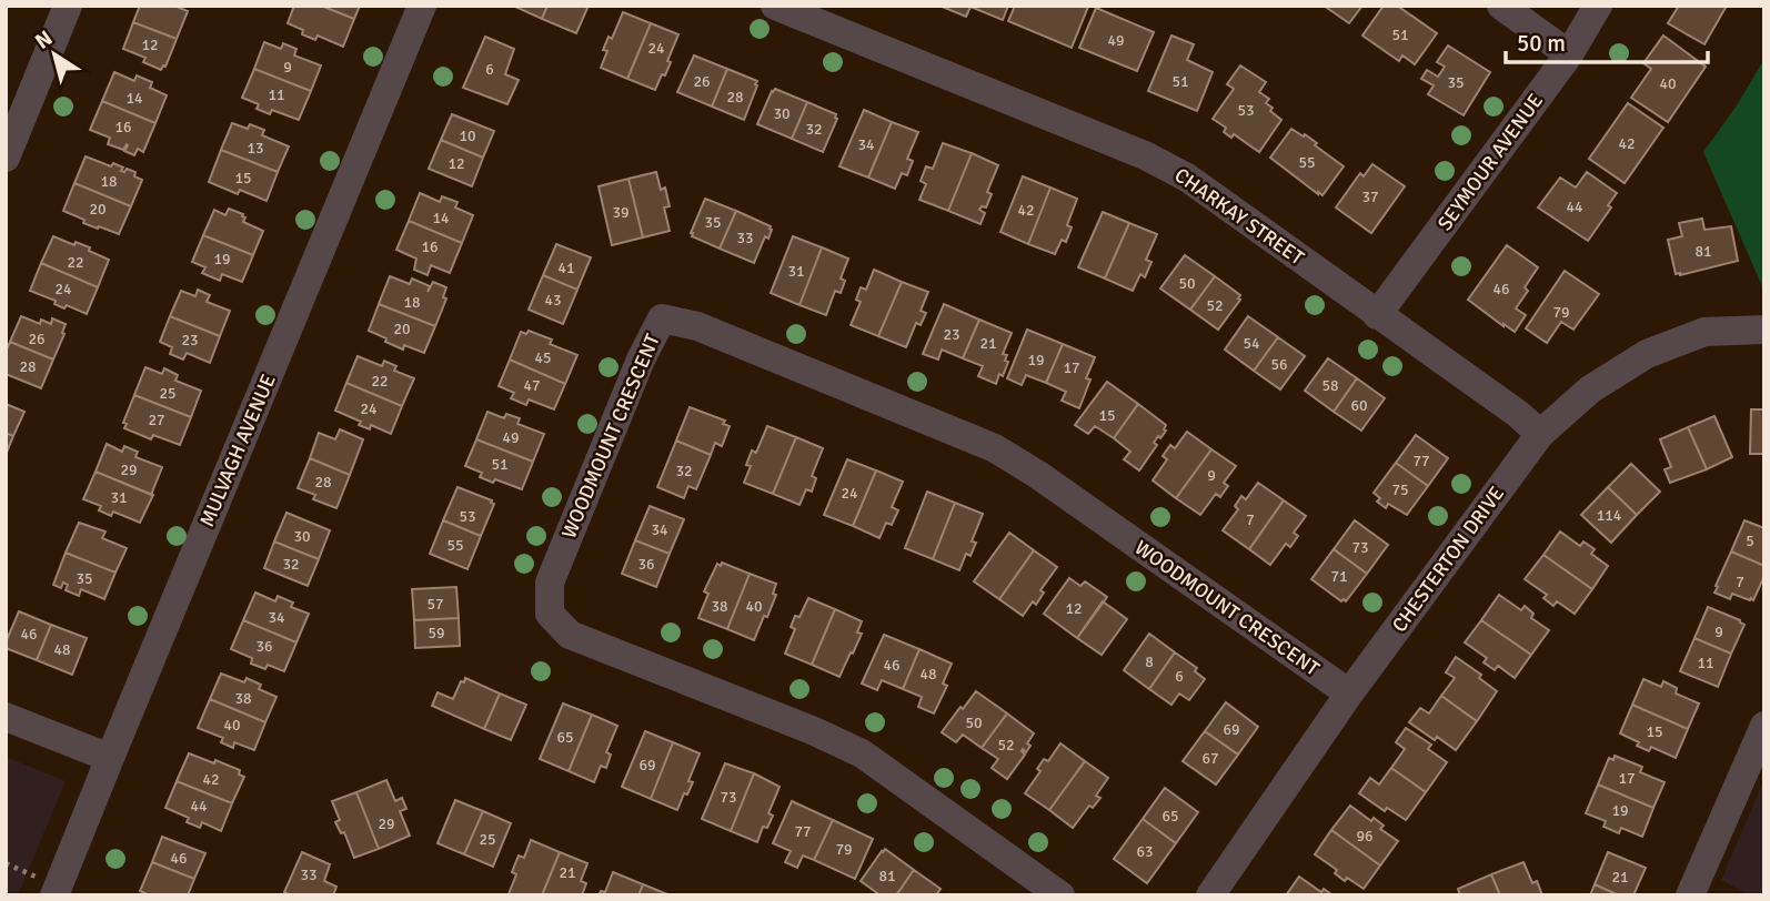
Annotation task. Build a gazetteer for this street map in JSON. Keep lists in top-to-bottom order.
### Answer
{
  "streets": {
    "street": [
      "SEYMOUR AVENUE",
      "CHARKAY STREET",
      "WOODMOUNT CRESCENT",
      "MULVAGH AVENUE",
      "CHESTERTON DRIVE"
    ]
  },
  "crossings": [
    ["SEYMOUR AVENUE", "CHARKAY STREET"],
    ["CHARKAY STREET", "CHESTERTON DRIVE"],
    ["WOODMOUNT CRESCENT", "CHESTERTON DRIVE"]
  ],
  "house_numbers": [
    "51",
    "49",
    "12",
    "24",
    "9",
    "6",
    "26",
    "51",
    "35",
    "40",
    "11",
    "28",
    "14",
    "53",
    "30",
    "16",
    "32",
    "10",
    "42",
    "34",
    "13",
    "55",
    "12",
    "15",
    "18",
    "37",
    "44",
    "20",
    "42",
    "39",
    "14",
    "35",
    "33",
    "16",
    "81",
    "19",
    "22",
    "41",
    "31",
    "50",
    "24",
    "46",
    "43",
    "18",
    "52",
    "79",
    "20",
    "23",
    "26",
    "23",
    "21",
    "54",
    "45",
    "19",
    "56",
    "28",
    "17",
    "22",
    "47",
    "58",
    "25",
    "60",
    "24",
    "15",
    "27",
    "49",
    "77",
    "51",
    "29",
    "32",
    "9",
    "28",
    "75",
    "24",
    "31",
    "114",
    "53",
    "7",
    "34",
    "30",
    "5",
    "55",
    "73",
    "32",
    "36",
    "71",
    "35",
    "7",
    "57",
    "38",
    "40",
    "12",
    "34",
    "9",
    "59",
    "46",
    "36",
    "48",
    "8",
    "11",
    "46",
    "48",
    "6",
    "38",
    "50",
    "40",
    "69",
    "15",
    "65",
    "52",
    "67",
    "69",
    "17",
    "42",
    "73",
    "44",
    "19",
    "65",
    "29",
    "77",
    "96",
    "25",
    "79",
    "63",
    "46",
    "21",
    "33",
    "81",
    "21"
  ],
  "scale_bar": "50 m",
  "north": "top left"
}
